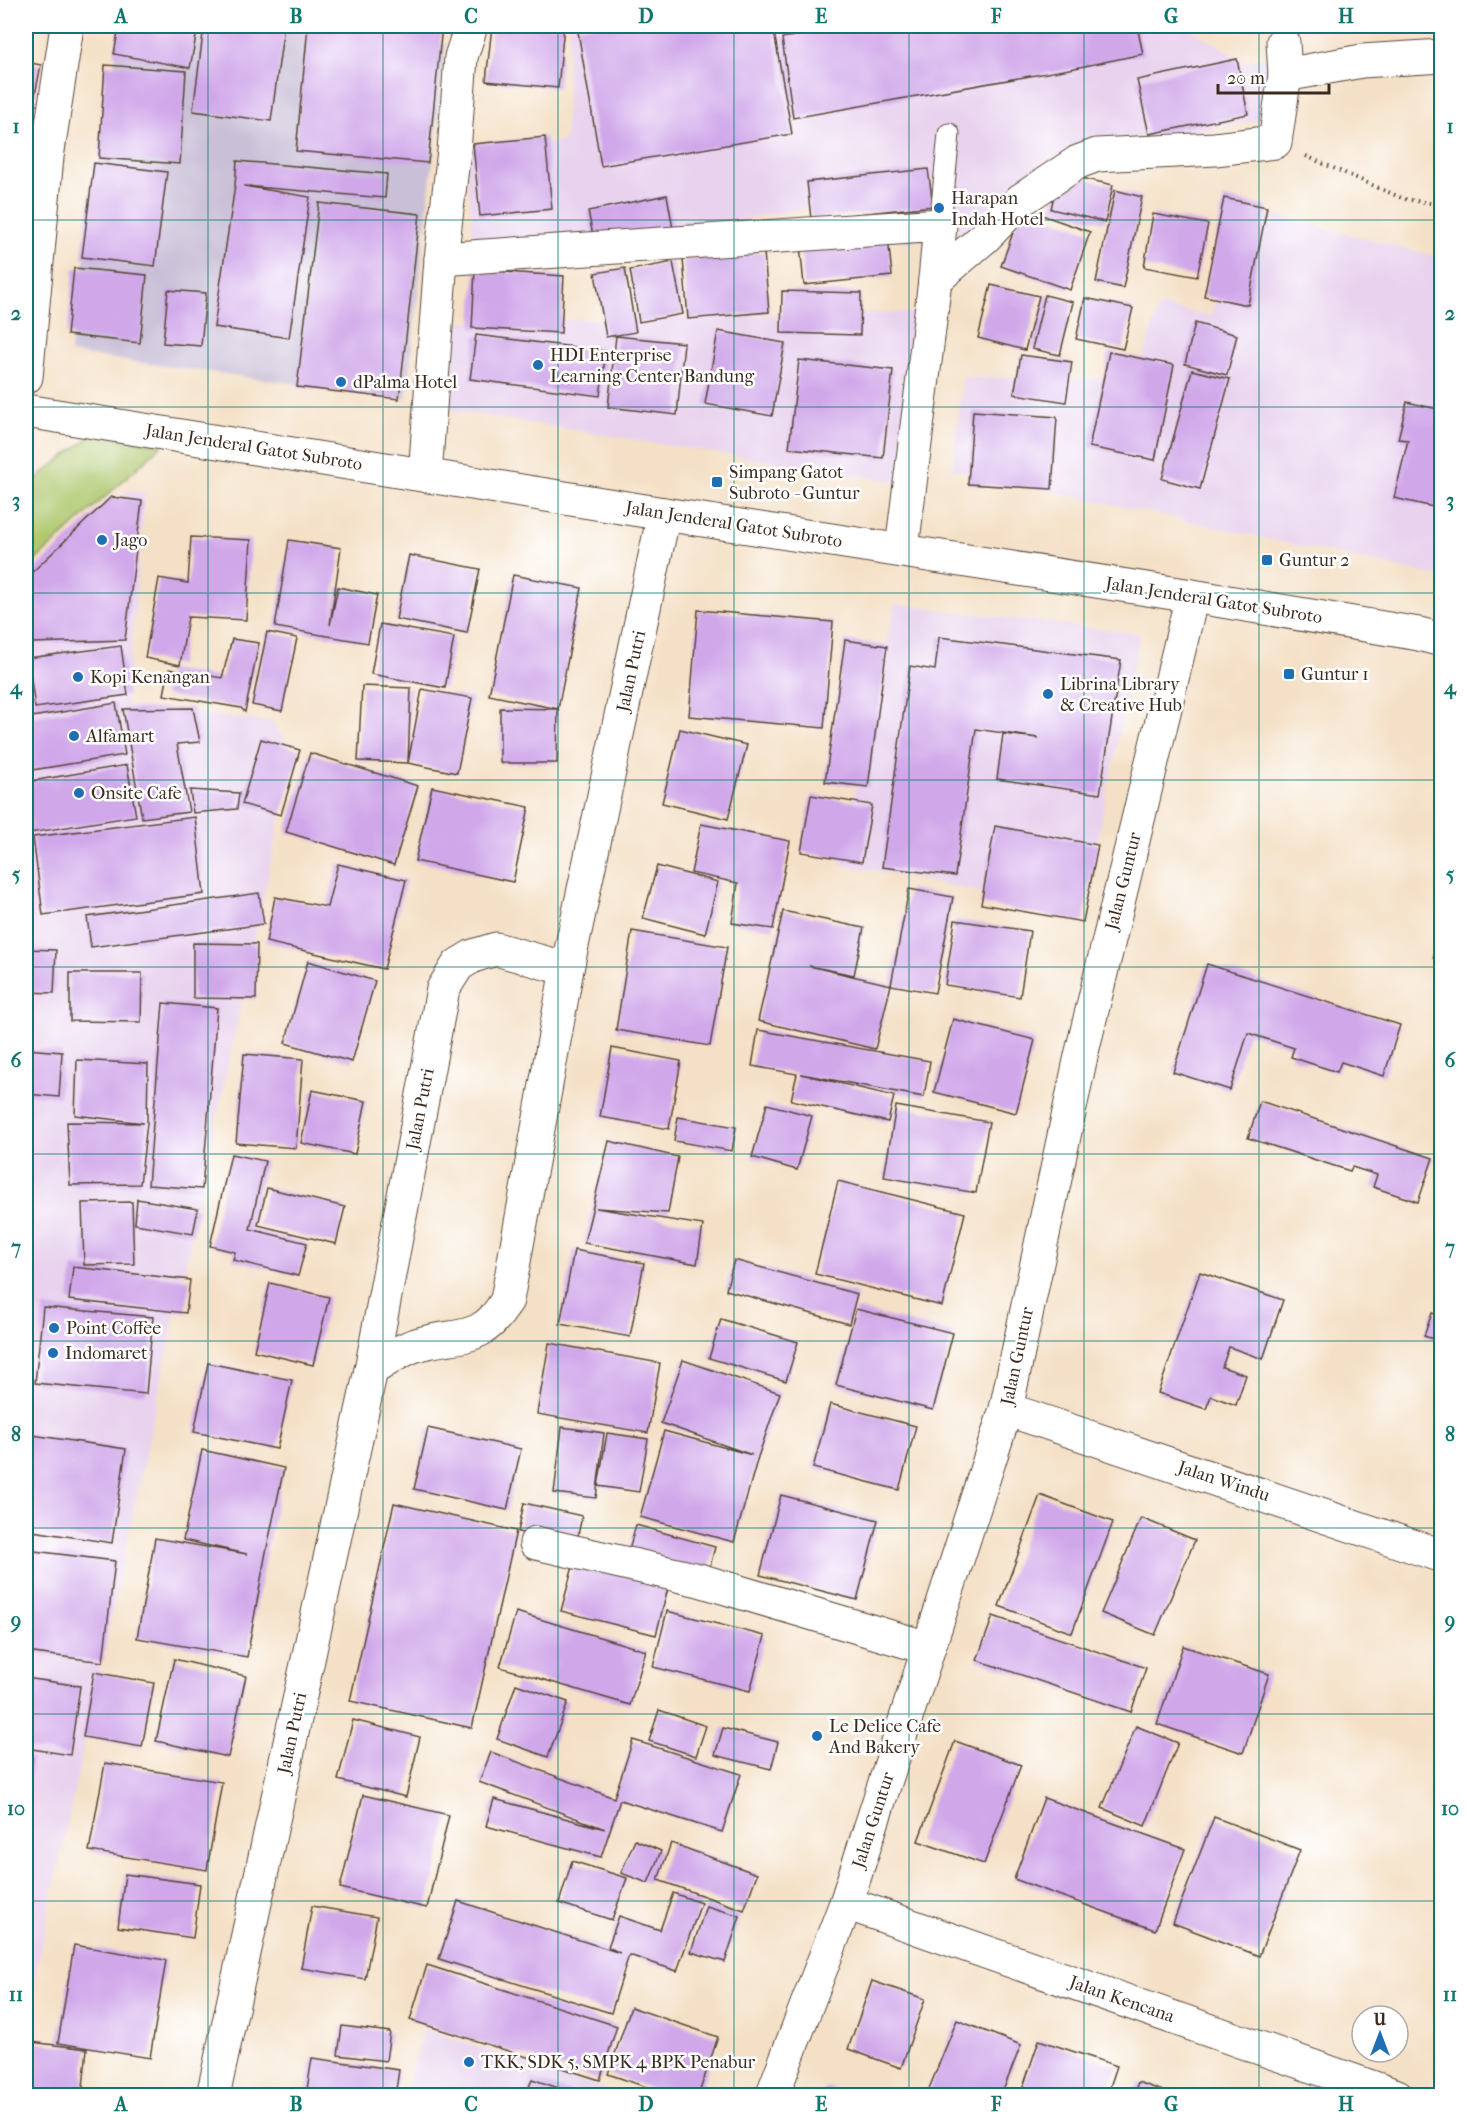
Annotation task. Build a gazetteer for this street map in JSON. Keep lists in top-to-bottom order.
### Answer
{
  "streets": {
    "street": [
      "Jalan Jenderal Gatot Subroto",
      "Jalan Putri",
      "Jalan Guntur",
      "Jalan Windu",
      "Jalan Kencana"
    ]
  },
  "crossings": [
    ["Jalan Jenderal Gatot Subroto", "Jalan Putri"],
    ["Jalan Jenderal Gatot Subroto", "Jalan Guntur"],
    ["Jalan Guntur", "Jalan Windu"],
    ["Jalan Guntur", "Jalan Kencana"]
  ],
  "places": {
    "other": [
      "Harapan Indah Hotel",
      "HDI Enterprise Learning Center Bandung",
      "dPalma Hotel",
      "Jago",
      "Kopi Kenangan",
      "Librina Library & Creative Hub",
      "Alfamart",
      "Onsite Cafe",
      "Point Coffee",
      "Indomaret",
      "Le Delice Cafe And Bakery",
      "TKK, SDK 5, SMPK 4 BPK Penabur"
    ],
    "transit": ["Simpang Gatot Subroto - Guntur", "Guntur 2", "Guntur 1"]
  },
  "scale_bar": "20 m",
  "north": "top",
  "grid": {
    "columns": [
      "A",
      "B",
      "C",
      "D",
      "E",
      "F",
      "G",
      "H"
    ],
    "rows": [
      "1",
      "2",
      "3",
      "4",
      "5",
      "6",
      "7",
      "8",
      "9",
      "10",
      "11"
    ]
  }
}
